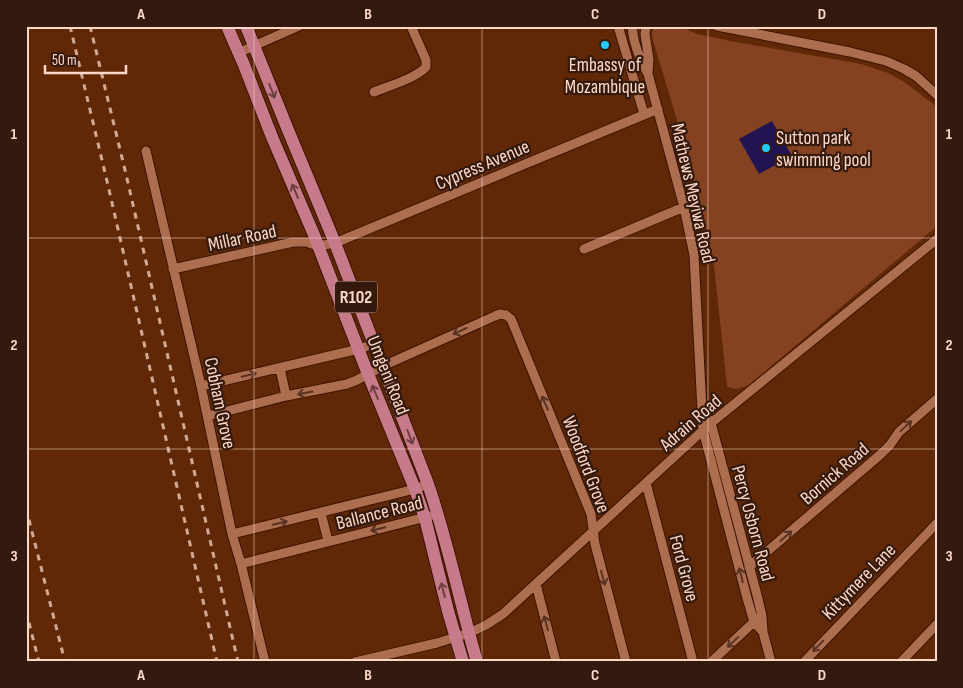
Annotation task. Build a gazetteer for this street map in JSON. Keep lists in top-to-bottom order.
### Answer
{
  "streets": {
    "main road": ["R102", "Umgeni Road"],
    "street": [
      "Cypress Avenue",
      "Mathews Meyiwa Road",
      "Millar Road",
      "Cobham Grove",
      "Adrain Road",
      "Woodford Grove",
      "Bornick Road",
      "Ballance Road",
      "Percy Osborn Road",
      "Ford Grove",
      "Kittymere Lane"
    ]
  },
  "crossings": [
    ["Cypress Avenue", "Mathews Meyiwa Road"],
    ["Cypress Avenue", "Millar Road"],
    ["Cypress Avenue", "Umgeni Road"],
    ["Mathews Meyiwa Road", "Adrain Road"],
    ["Mathews Meyiwa Road", "Percy Osborn Road"],
    ["Millar Road", "Umgeni Road"],
    ["Millar Road", "Cobham Grove"],
    ["Umgeni Road", "Adrain Road"],
    ["Umgeni Road", "Woodford Grove"],
    ["Umgeni Road", "Ballance Road"],
    ["Cobham Grove", "Ballance Road"],
    ["Adrain Road", "Woodford Grove"],
    ["Adrain Road", "Percy Osborn Road"],
    ["Adrain Road", "Ford Grove"],
    ["Bornick Road", "Percy Osborn Road"]
  ],
  "one_way": ["Bornick Road", "Kittymere Lane"],
  "places": ["Embassy of Mozambique", "Sutton park swimming pool"],
  "scale_bar": "50 m",
  "grid": {
    "columns": [
      "A",
      "B",
      "C",
      "D"
    ],
    "rows": ["1", "2", "3"]
  }
}
